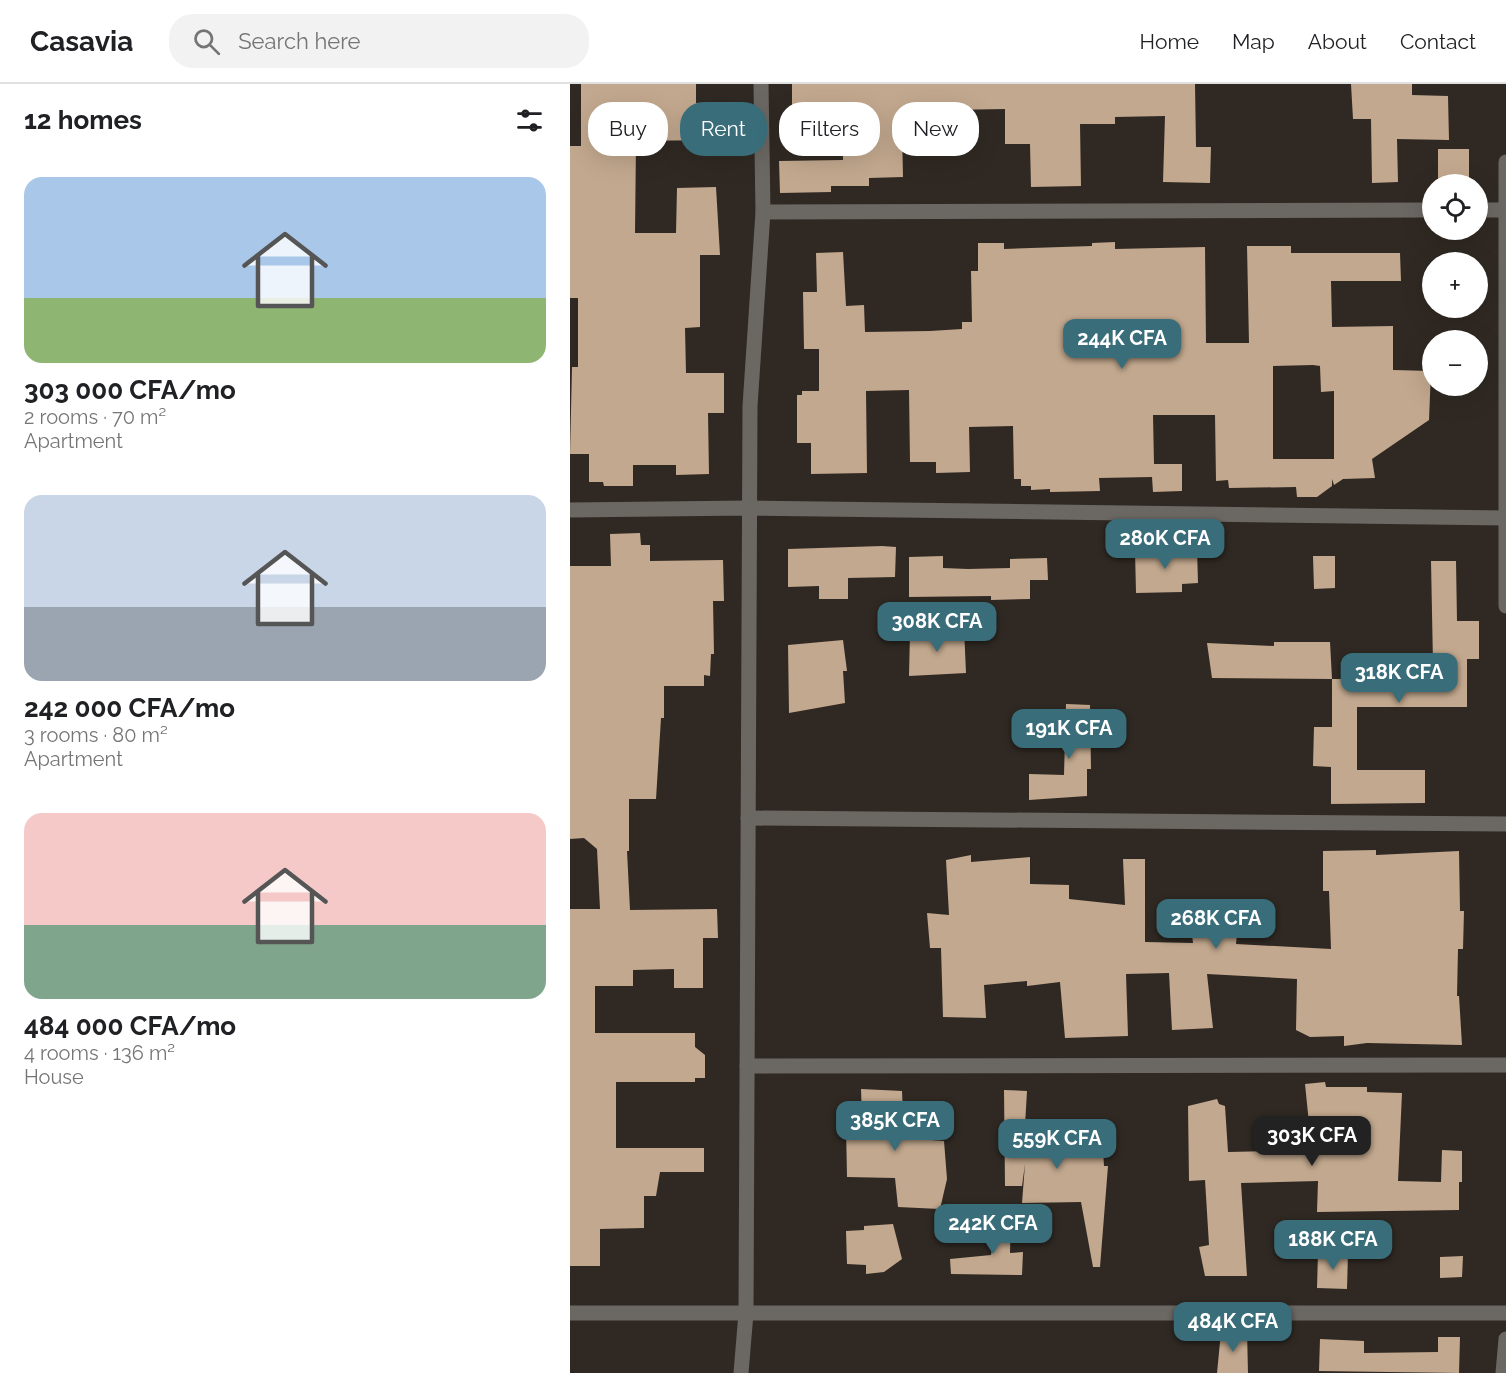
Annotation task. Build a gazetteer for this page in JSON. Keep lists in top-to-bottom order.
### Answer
{
  "page": {
    "header": "Casavia",
    "search": "Search here",
    "nav": [
      "Home",
      "Map",
      "About",
      "Contact"
    ],
    "heading": "12 homes",
    "chip": [
      "Buy",
      "Rent",
      "Filters",
      "New"
    ],
    "list": [
      {
        "name": "303 000 CFA/mo",
        "note": "2 rooms · 70 m² · Apartment"
      },
      {
        "name": "242 000 CFA/mo",
        "note": "3 rooms · 80 m² · Apartment"
      },
      {
        "name": "484 000 CFA/mo",
        "note": "4 rooms · 136 m² · House"
      }
    ],
    "map_buttons": ["+", "−"],
    "price": [
      "244K CFA",
      "280K CFA",
      "308K CFA",
      "318K CFA",
      "191K CFA",
      "268K CFA",
      "385K CFA",
      "303K CFA",
      "559K CFA",
      "242K CFA",
      "188K CFA",
      "484K CFA"
    ]
  }
}
